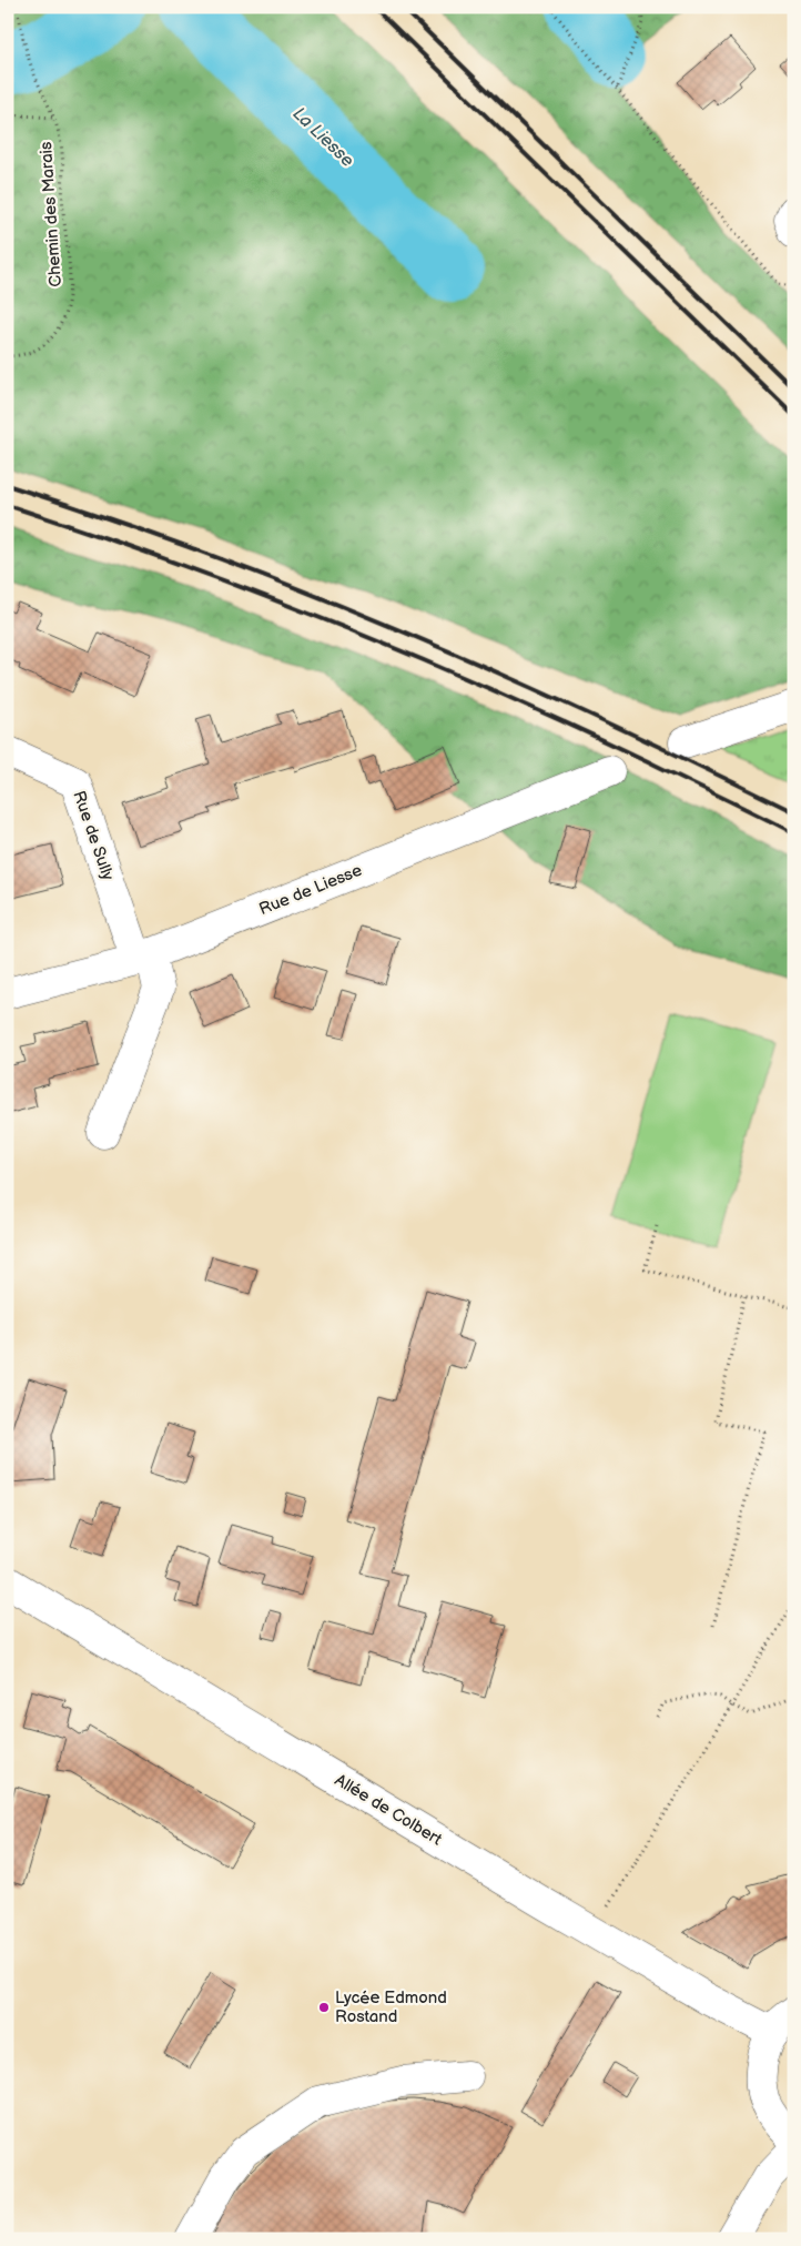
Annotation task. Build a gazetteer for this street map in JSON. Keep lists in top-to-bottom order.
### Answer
{
  "streets": {
    "street": ["Rue de Sully", "Rue de Liesse", "Allée de Colbert"],
    "path": ["Chemin des Marais"]
  },
  "crossings": [
    ["Rue de Sully", "Rue de Liesse"]
  ],
  "water": ["La Liesse"],
  "places": ["Lycée Edmond Rostand"]
}
